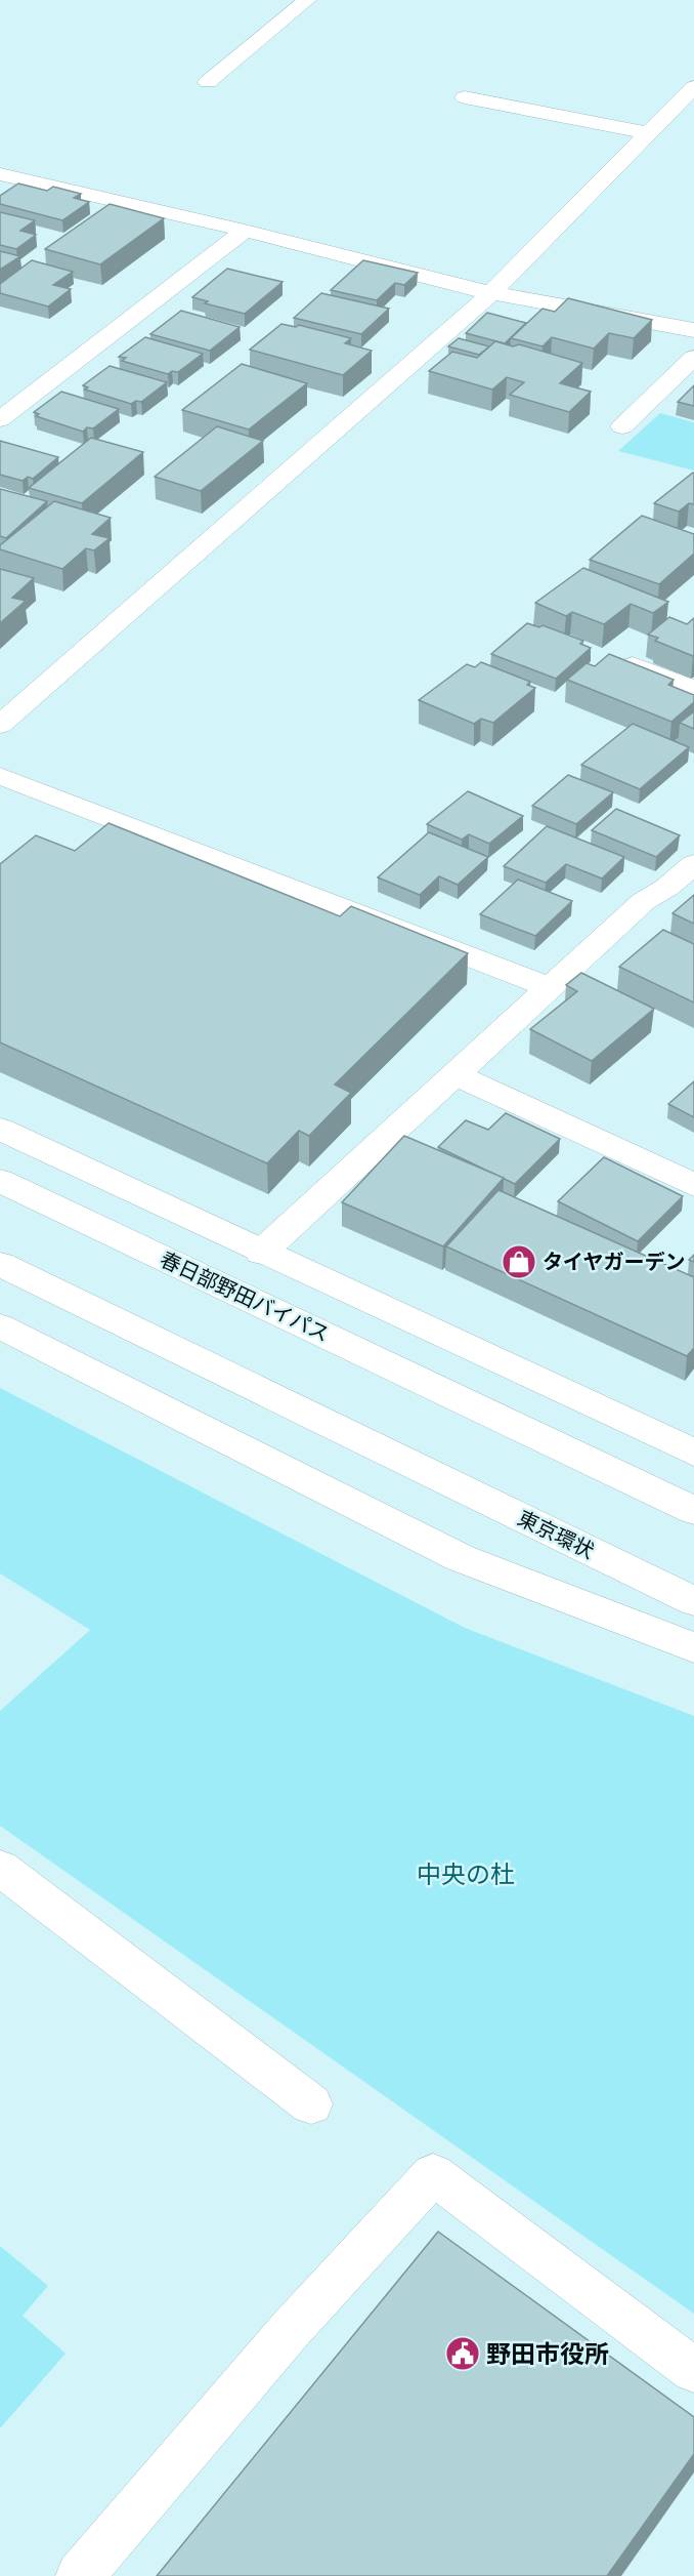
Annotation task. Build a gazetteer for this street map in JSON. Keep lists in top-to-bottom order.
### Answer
{
  "streets": {
    "main road": ["春日部野田バイパス", "東京環状"]
  },
  "parks": ["中央の杜"],
  "places": {
    "shop": ["タイヤガーデン"],
    "public building": ["野田市役所"]
  }
}
